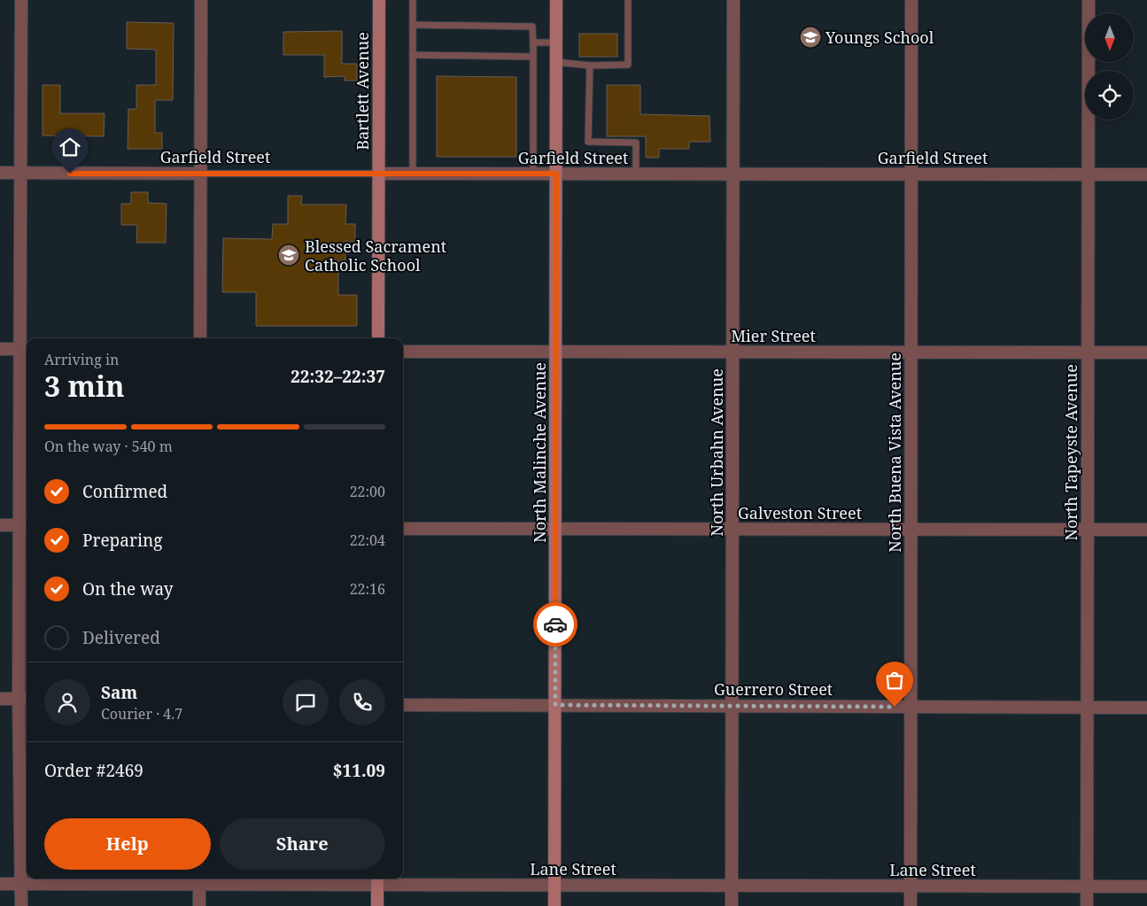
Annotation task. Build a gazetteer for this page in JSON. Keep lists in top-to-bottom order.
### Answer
{
  "streets": {
    "main road": ["Bartlett Avenue", "North Malinche Avenue"],
    "street": [
      "Garfield Street",
      "Mier Street",
      "North Urbahn Avenue",
      "North Buena Vista Avenue",
      "North Tapeyste Avenue",
      "Galveston Street",
      "Guerrero Street",
      "Lane Street"
    ]
  },
  "crossings": [
    ["Bartlett Avenue", "Garfield Street"],
    ["Garfield Street", "North Malinche Avenue"],
    ["Garfield Street", "North Urbahn Avenue"],
    ["Garfield Street", "North Buena Vista Avenue"],
    ["Garfield Street", "North Tapeyste Avenue"],
    ["Mier Street", "North Malinche Avenue"],
    ["Mier Street", "North Urbahn Avenue"],
    ["Mier Street", "North Buena Vista Avenue"],
    ["Mier Street", "North Tapeyste Avenue"],
    ["North Malinche Avenue", "Galveston Street"],
    ["North Malinche Avenue", "Guerrero Street"],
    ["North Malinche Avenue", "Lane Street"],
    ["North Urbahn Avenue", "Galveston Street"],
    ["North Urbahn Avenue", "Guerrero Street"],
    ["North Urbahn Avenue", "Lane Street"],
    ["North Buena Vista Avenue", "Galveston Street"],
    ["North Buena Vista Avenue", "Guerrero Street"],
    ["North Buena Vista Avenue", "Lane Street"],
    ["North Tapeyste Avenue", "Galveston Street"],
    ["North Tapeyste Avenue", "Guerrero Street"],
    ["North Tapeyste Avenue", "Lane Street"]
  ],
  "places": {
    "school or university": ["Youngs School", "Blessed Sacrament Catholic School"]
  },
  "north": "bottom",
  "page": {
    "heading": ["3 min", "Arriving in", "22:32–22:37"],
    "panel": [
      "Sam",
      "Courier · 4.7",
      "Order #2469",
      "$11.09"
    ],
    "bar": "On the way · 540 m",
    "list": [
      ["Confirmed", "22:00"],
      ["Preparing", "22:04"],
      ["On the way", "22:16"],
      "Delivered"
    ],
    "buttons": ["Help", "Share"]
  }
}
